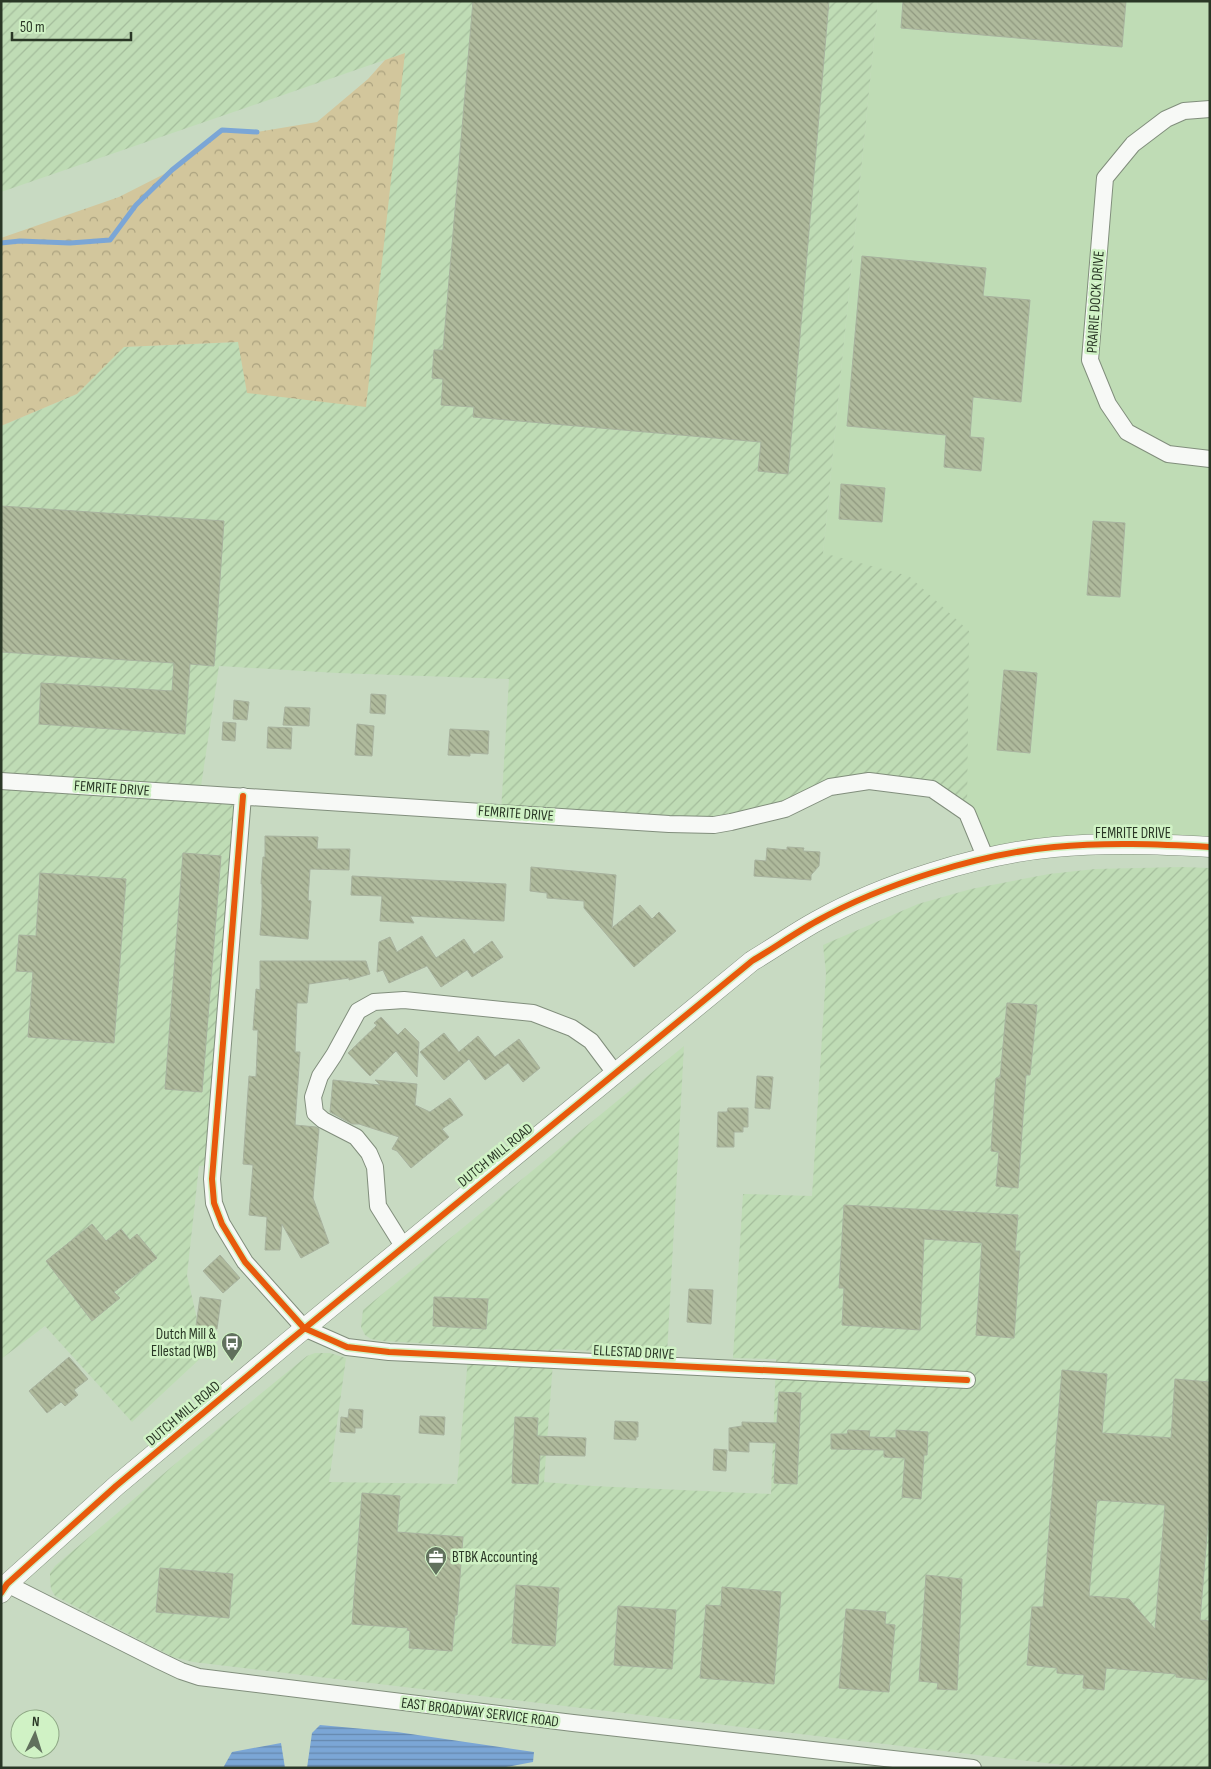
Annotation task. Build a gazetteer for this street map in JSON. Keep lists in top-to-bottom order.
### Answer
{
  "streets": {
    "street": [
      "PRAIRIE DOCK DRIVE",
      "FEMRITE DRIVE",
      "DUTCH MILL ROAD",
      "ELLESTAD DRIVE",
      "EAST BROADWAY SERVICE ROAD"
    ]
  },
  "crossings": [
    ["FEMRITE DRIVE", "DUTCH MILL ROAD"],
    ["DUTCH MILL ROAD", "ELLESTAD DRIVE"],
    ["DUTCH MILL ROAD", "EAST BROADWAY SERVICE ROAD"]
  ],
  "places": {
    "bus stop": ["Dutch Mill & Ellestad (WB)"],
    "office": ["BTBK Accounting"]
  },
  "scale_bar": "50 m",
  "north": "top"
}
